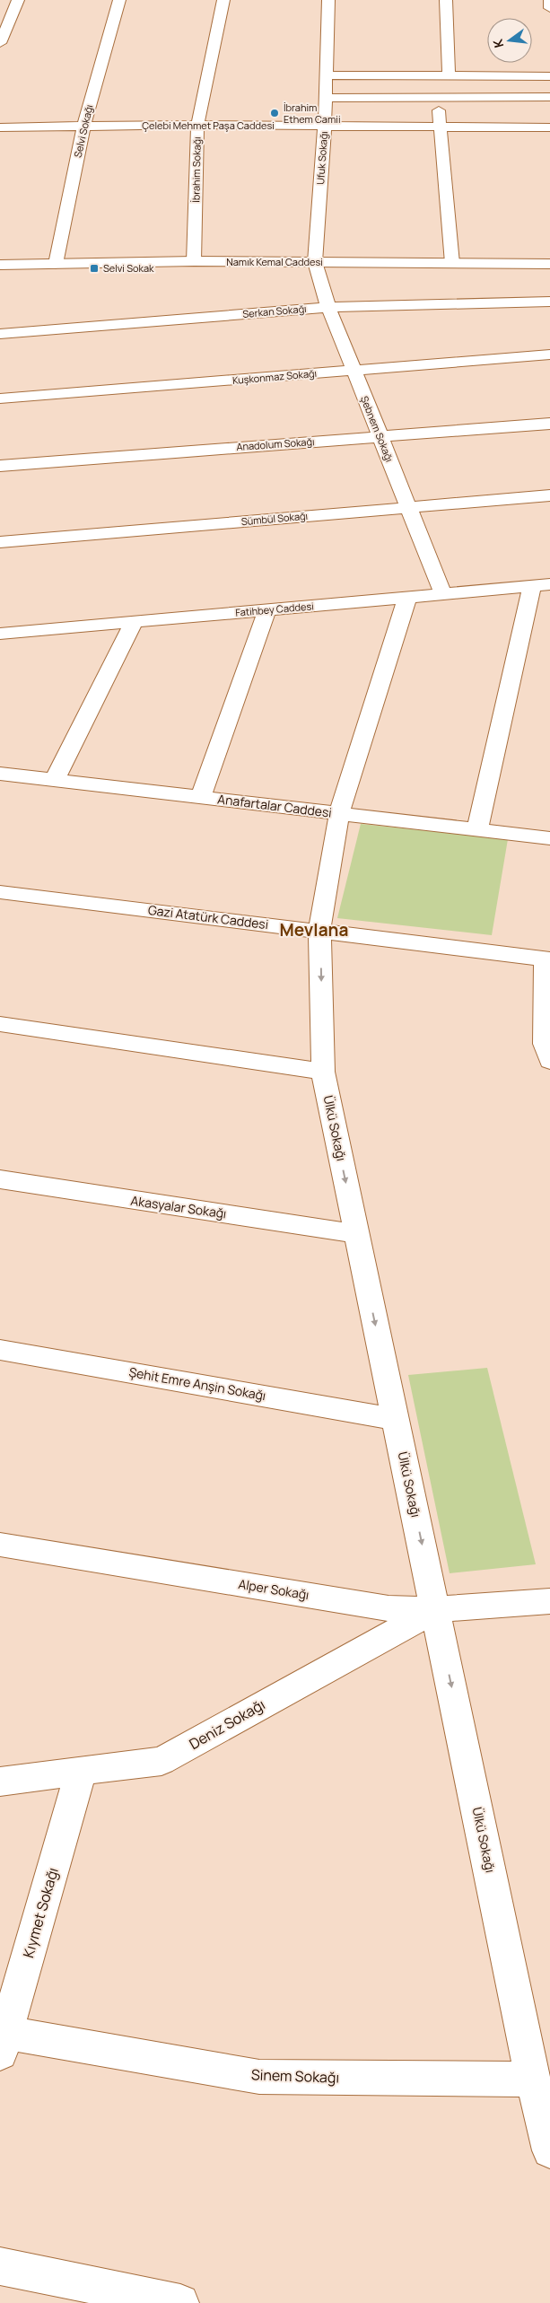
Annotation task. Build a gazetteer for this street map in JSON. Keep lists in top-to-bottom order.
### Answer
{
  "streets": {
    "street": [
      "Çelebi Mehmet Paşa Caddesi",
      "Selvi Sokağı",
      "Ufuk Sokağı",
      "İbrahim Sokağı",
      "Namık Kemal Caddesi",
      "Serkan Sokağı",
      "Kuşkonmaz Sokağı",
      "Şebnem Sokağı",
      "Anadolum Sokağı",
      "Sümbül Sokağı",
      "Fatihbey Caddesi",
      "Anafartalar Caddesi",
      "Gazi Atatürk Caddesi",
      "Ülkü Sokağı",
      "Akasyalar Sokağı",
      "Şehit Emre Anşin Sokağı",
      "Alper Sokağı",
      "Deniz Sokağı",
      "Kıymet Sokağı",
      "Sinem Sokağı"
    ]
  },
  "crossings": [
    ["Çelebi Mehmet Paşa Caddesi", "Selvi Sokağı"],
    ["Çelebi Mehmet Paşa Caddesi", "Ufuk Sokağı"],
    ["Çelebi Mehmet Paşa Caddesi", "İbrahim Sokağı"],
    ["Selvi Sokağı", "Namık Kemal Caddesi"],
    ["Ufuk Sokağı", "Namık Kemal Caddesi"],
    ["Ufuk Sokağı", "Şebnem Sokağı"],
    ["İbrahim Sokağı", "Namık Kemal Caddesi"],
    ["Namık Kemal Caddesi", "Şebnem Sokağı"],
    ["Serkan Sokağı", "Şebnem Sokağı"],
    ["Kuşkonmaz Sokağı", "Şebnem Sokağı"],
    ["Şebnem Sokağı", "Anadolum Sokağı"],
    ["Şebnem Sokağı", "Sümbül Sokağı"],
    ["Şebnem Sokağı", "Fatihbey Caddesi"],
    ["Fatihbey Caddesi", "Ülkü Sokağı"],
    ["Anafartalar Caddesi", "Ülkü Sokağı"],
    ["Gazi Atatürk Caddesi", "Ülkü Sokağı"],
    ["Ülkü Sokağı", "Akasyalar Sokağı"],
    ["Ülkü Sokağı", "Şehit Emre Anşin Sokağı"],
    ["Ülkü Sokağı", "Alper Sokağı"],
    ["Ülkü Sokağı", "Deniz Sokağı"],
    ["Ülkü Sokağı", "Sinem Sokağı"],
    ["Alper Sokağı", "Deniz Sokağı"],
    ["Deniz Sokağı", "Kıymet Sokağı"],
    ["Kıymet Sokağı", "Sinem Sokağı"]
  ],
  "one_way": ["Ülkü Sokağı"],
  "districts": ["Mevlana"],
  "places": {
    "other": ["İbrahim Ethem Camii"],
    "transit": ["Selvi Sokak"]
  },
  "north": "left"
}
